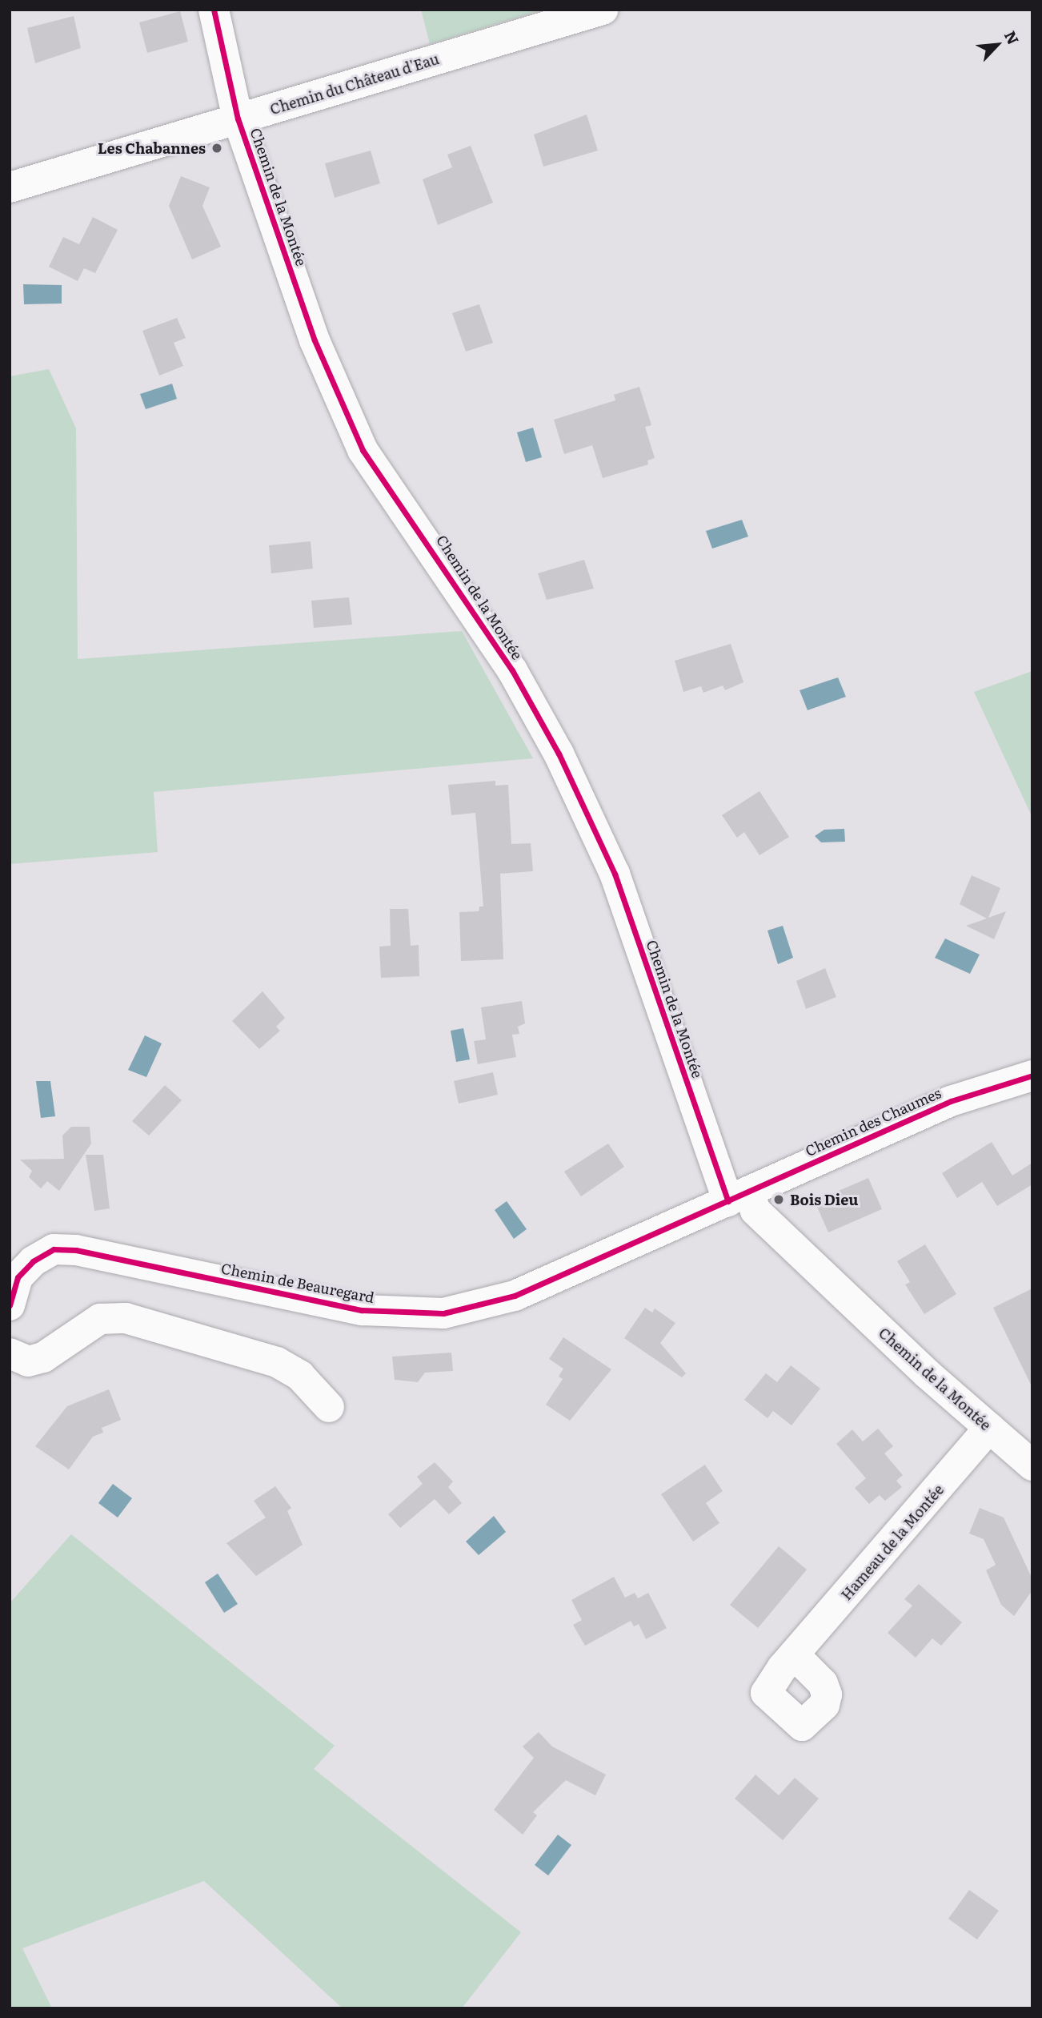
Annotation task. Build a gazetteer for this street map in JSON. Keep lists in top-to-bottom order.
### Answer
{
  "streets": {
    "street": [
      "Chemin du Château d'Eau",
      "Chemin de la Montée",
      "Chemin des Chaumes",
      "Chemin de Beauregard",
      "Hameau de la Montée"
    ]
  },
  "crossings": [
    ["Chemin du Château d'Eau", "Chemin de la Montée"],
    ["Chemin de la Montée", "Chemin des Chaumes"],
    ["Chemin de la Montée", "Chemin de Beauregard"],
    ["Chemin de la Montée", "Hameau de la Montée"],
    ["Chemin des Chaumes", "Chemin de Beauregard"]
  ],
  "places": ["Les Chabannes", "Bois Dieu"],
  "north": "top right"
}
